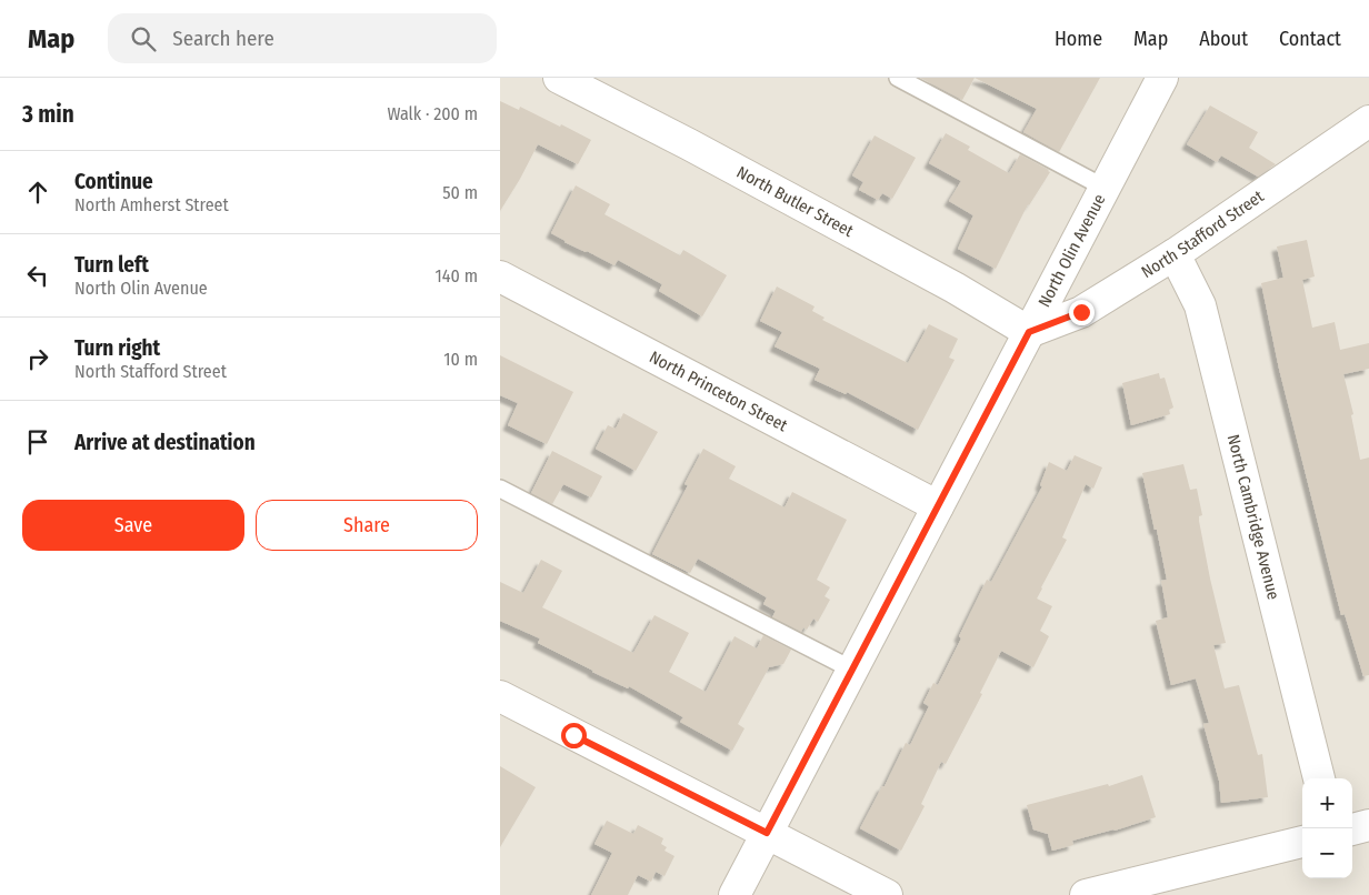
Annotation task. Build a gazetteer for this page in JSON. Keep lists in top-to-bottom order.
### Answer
{
  "streets": {
    "street": [
      "North Butler Street",
      "North Stafford Street",
      "North Olin Avenue",
      "North Princeton Street",
      "North Cambridge Avenue"
    ]
  },
  "crossings": [
    ["North Butler Street", "North Stafford Street"],
    ["North Butler Street", "North Olin Avenue"],
    ["North Stafford Street", "North Olin Avenue"],
    ["North Stafford Street", "North Cambridge Avenue"],
    ["North Olin Avenue", "North Princeton Street"]
  ],
  "page": {
    "header": "Map",
    "search": "Search here",
    "nav": [
      "Home",
      "Map",
      "About",
      "Contact"
    ],
    "heading": ["3 min", "Walk · 200 m"],
    "list": [
      ["Continue", "North Amherst Street", "50 m"],
      ["Turn left", "North Olin Avenue", "140 m"],
      ["Turn right", "North Stafford Street", "10 m"],
      "Arrive at destination"
    ],
    "buttons": ["Save", "Share"],
    "map_buttons": ["+", "−"]
  }
}
